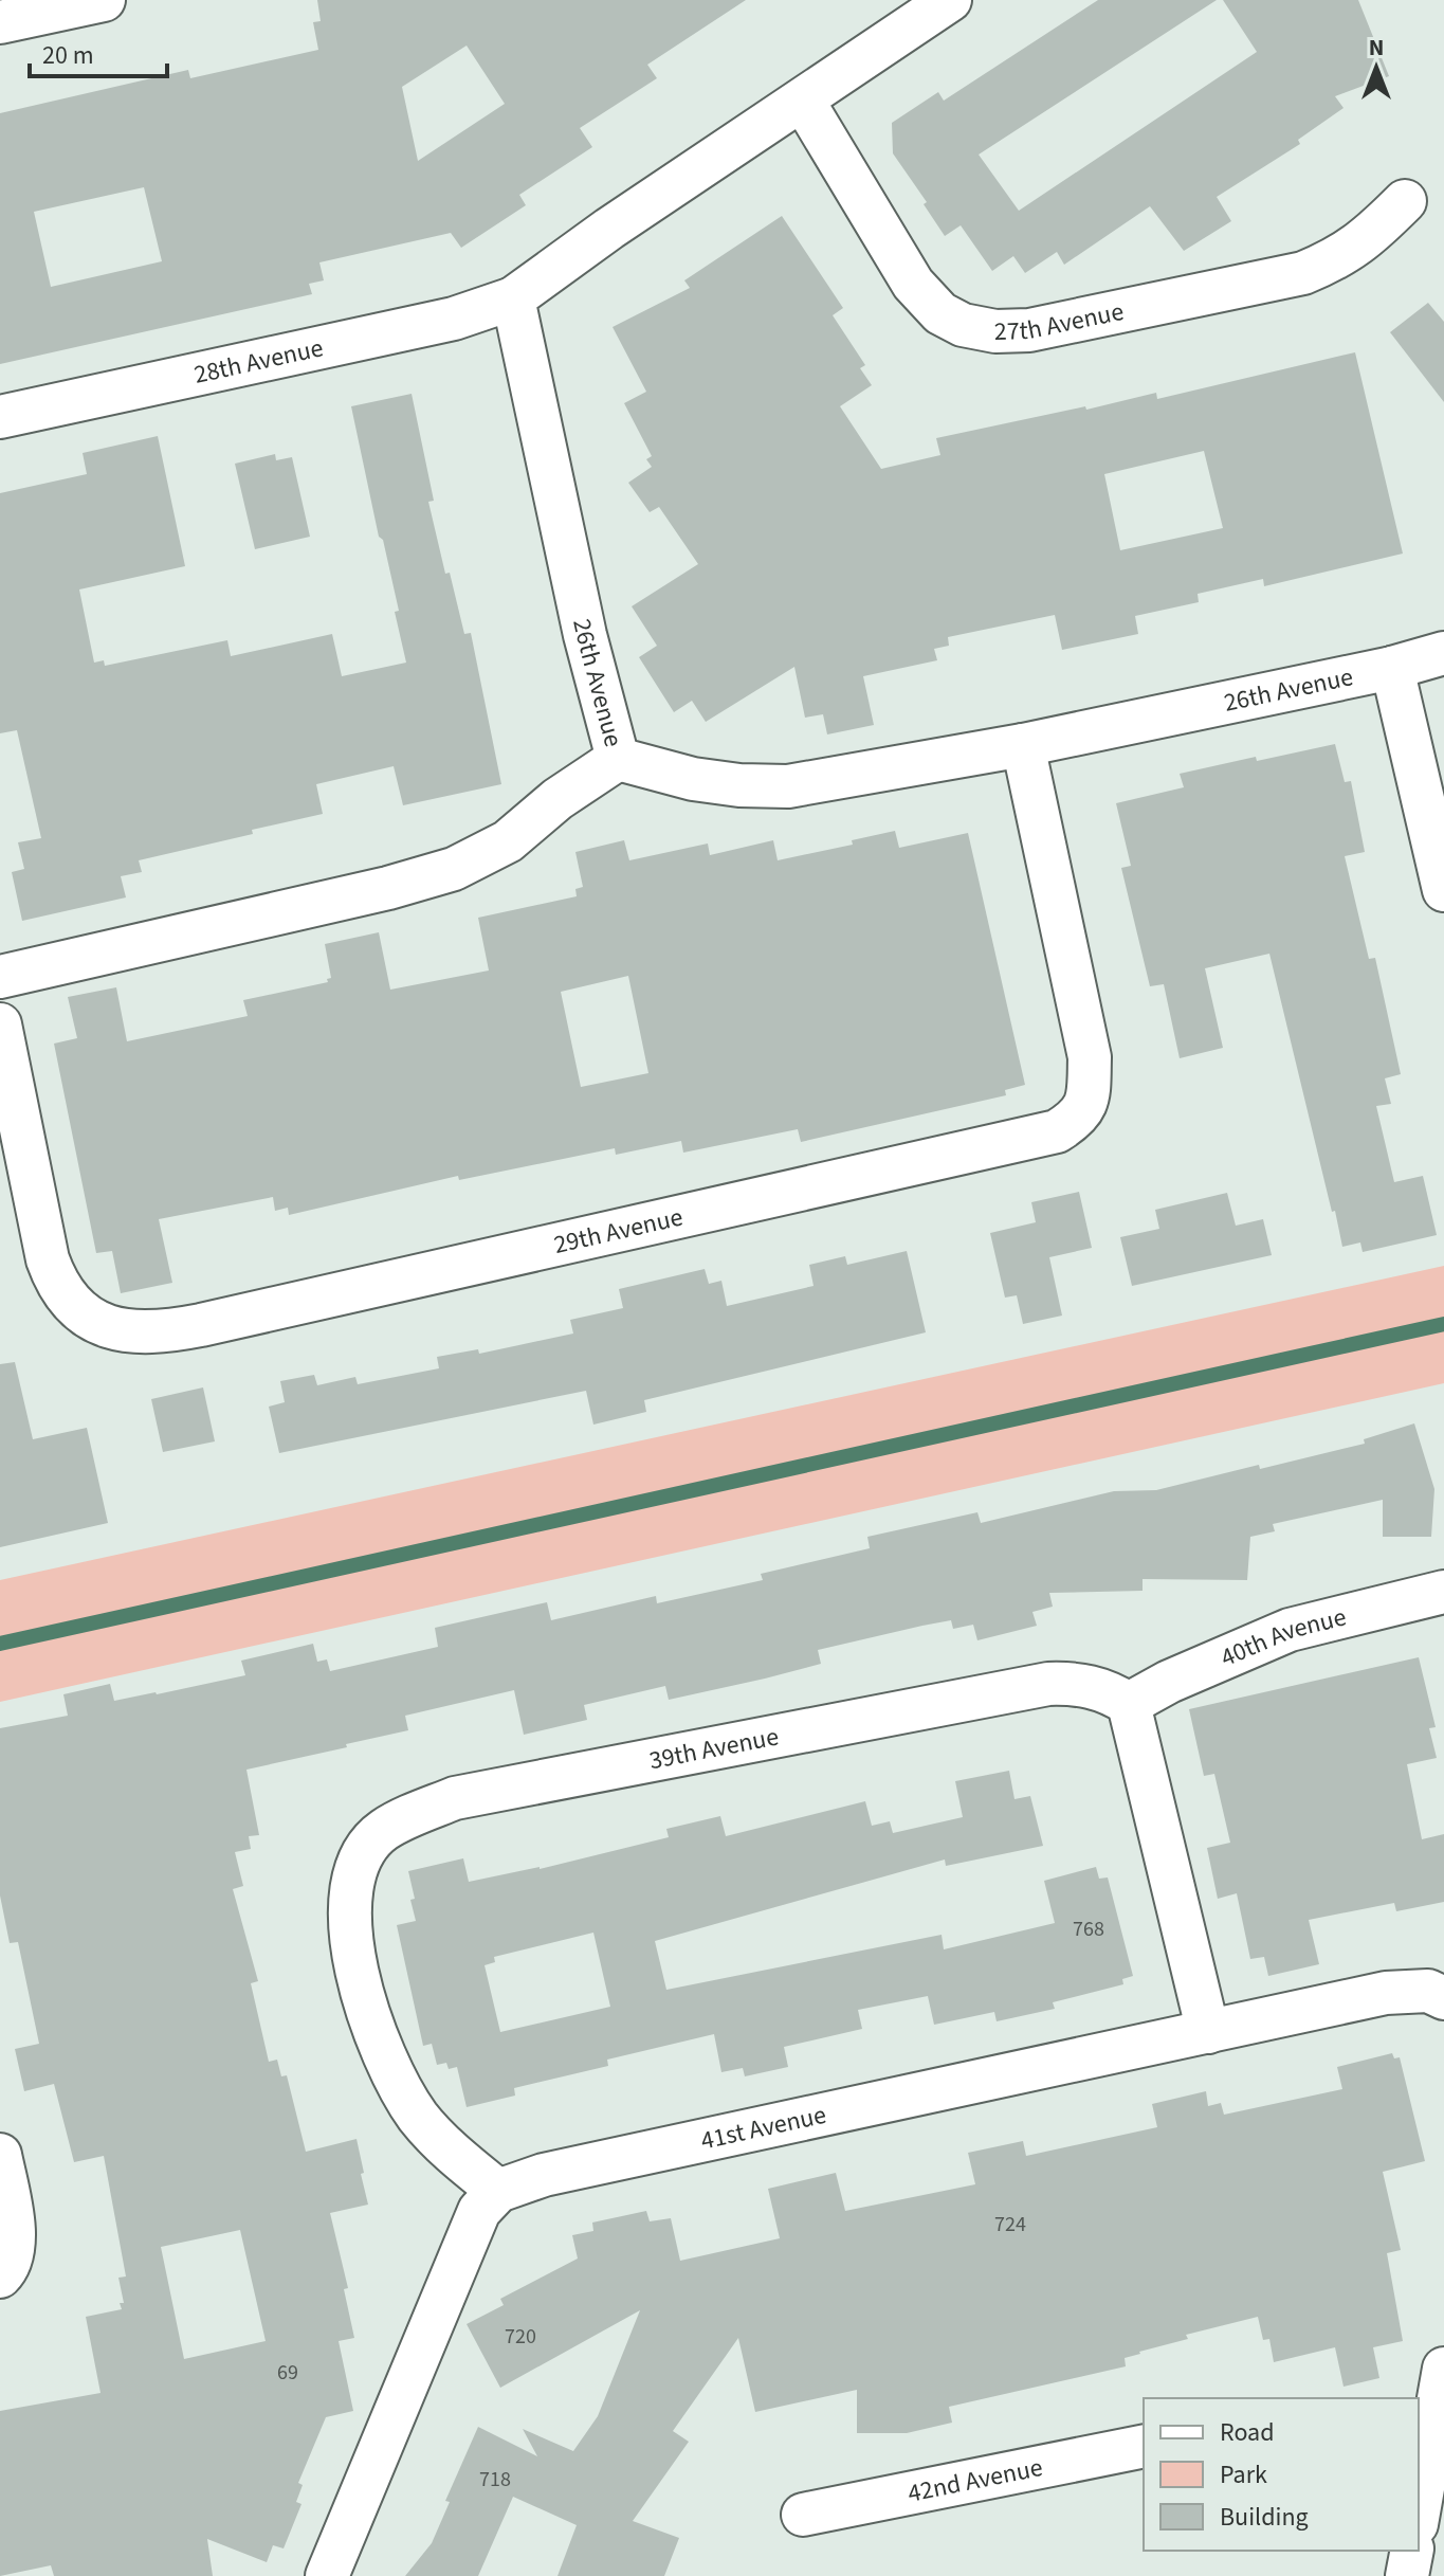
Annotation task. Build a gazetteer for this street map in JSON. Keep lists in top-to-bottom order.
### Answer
{
  "streets": {
    "street": [
      "27th Avenue",
      "28th Avenue",
      "26th Avenue",
      "29th Avenue",
      "40th Avenue",
      "39th Avenue",
      "41st Avenue",
      "42nd Avenue"
    ]
  },
  "crossings": [
    ["28th Avenue", "26th Avenue"],
    ["26th Avenue", "29th Avenue"],
    ["40th Avenue", "39th Avenue"],
    ["39th Avenue", "41st Avenue"]
  ],
  "house_numbers": [
    "768",
    "724",
    "720",
    "69",
    "718"
  ],
  "legend": ["Road", "Park", "Building"],
  "scale_bar": "20 m",
  "north": "top"
}
